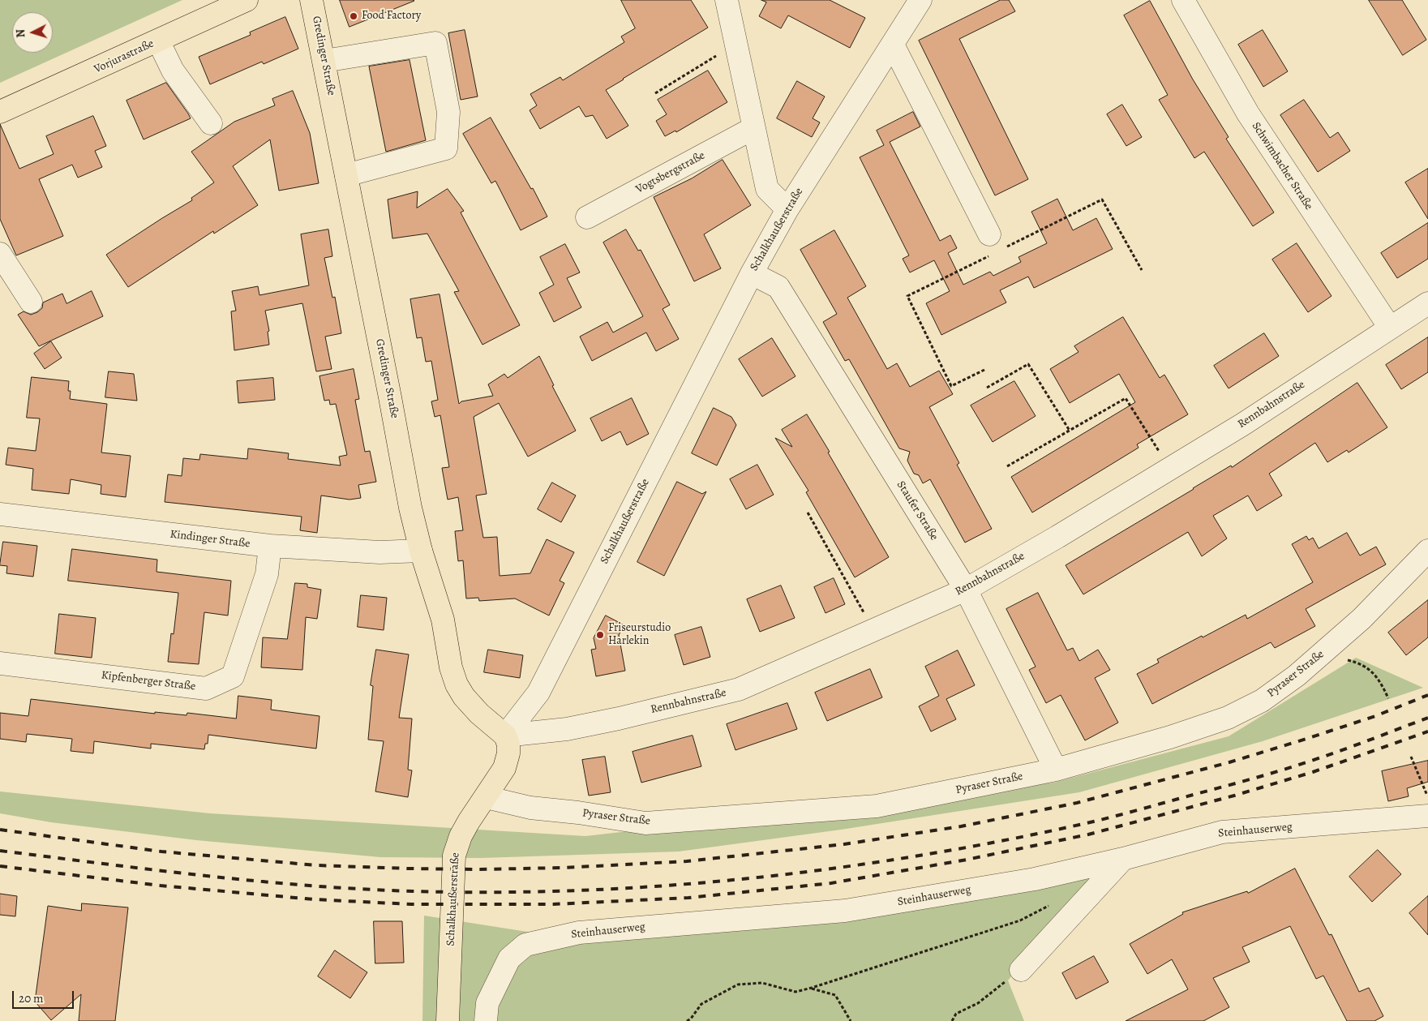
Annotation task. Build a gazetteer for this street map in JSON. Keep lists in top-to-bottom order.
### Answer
{
  "streets": {
    "main road": ["Gredinger Straße", "Vorjurastraße", "Schalkhaußerstraße"],
    "street": [
      "Schwimbacher Straße",
      "Vogtsbergstraße",
      "Rennbahnstraße",
      "Staufer Straße",
      "Kindinger Straße",
      "Pyraser Straße",
      "Kipfenberger Straße",
      "Steinhauserweg"
    ]
  },
  "crossings": [
    ["Gredinger Straße", "Schalkhaußerstraße"],
    ["Gredinger Straße", "Rennbahnstraße"],
    ["Gredinger Straße", "Kindinger Straße"],
    ["Schwimbacher Straße", "Rennbahnstraße"],
    ["Schalkhaußerstraße", "Rennbahnstraße"],
    ["Schalkhaußerstraße", "Staufer Straße"],
    ["Schalkhaußerstraße", "Pyraser Straße"],
    ["Rennbahnstraße", "Staufer Straße"],
    ["Staufer Straße", "Pyraser Straße"],
    ["Kindinger Straße", "Kipfenberger Straße"]
  ],
  "places": ["Food Factory", "Friseurstudio Harlekin"],
  "scale_bar": "20 m",
  "north": "left"
}
